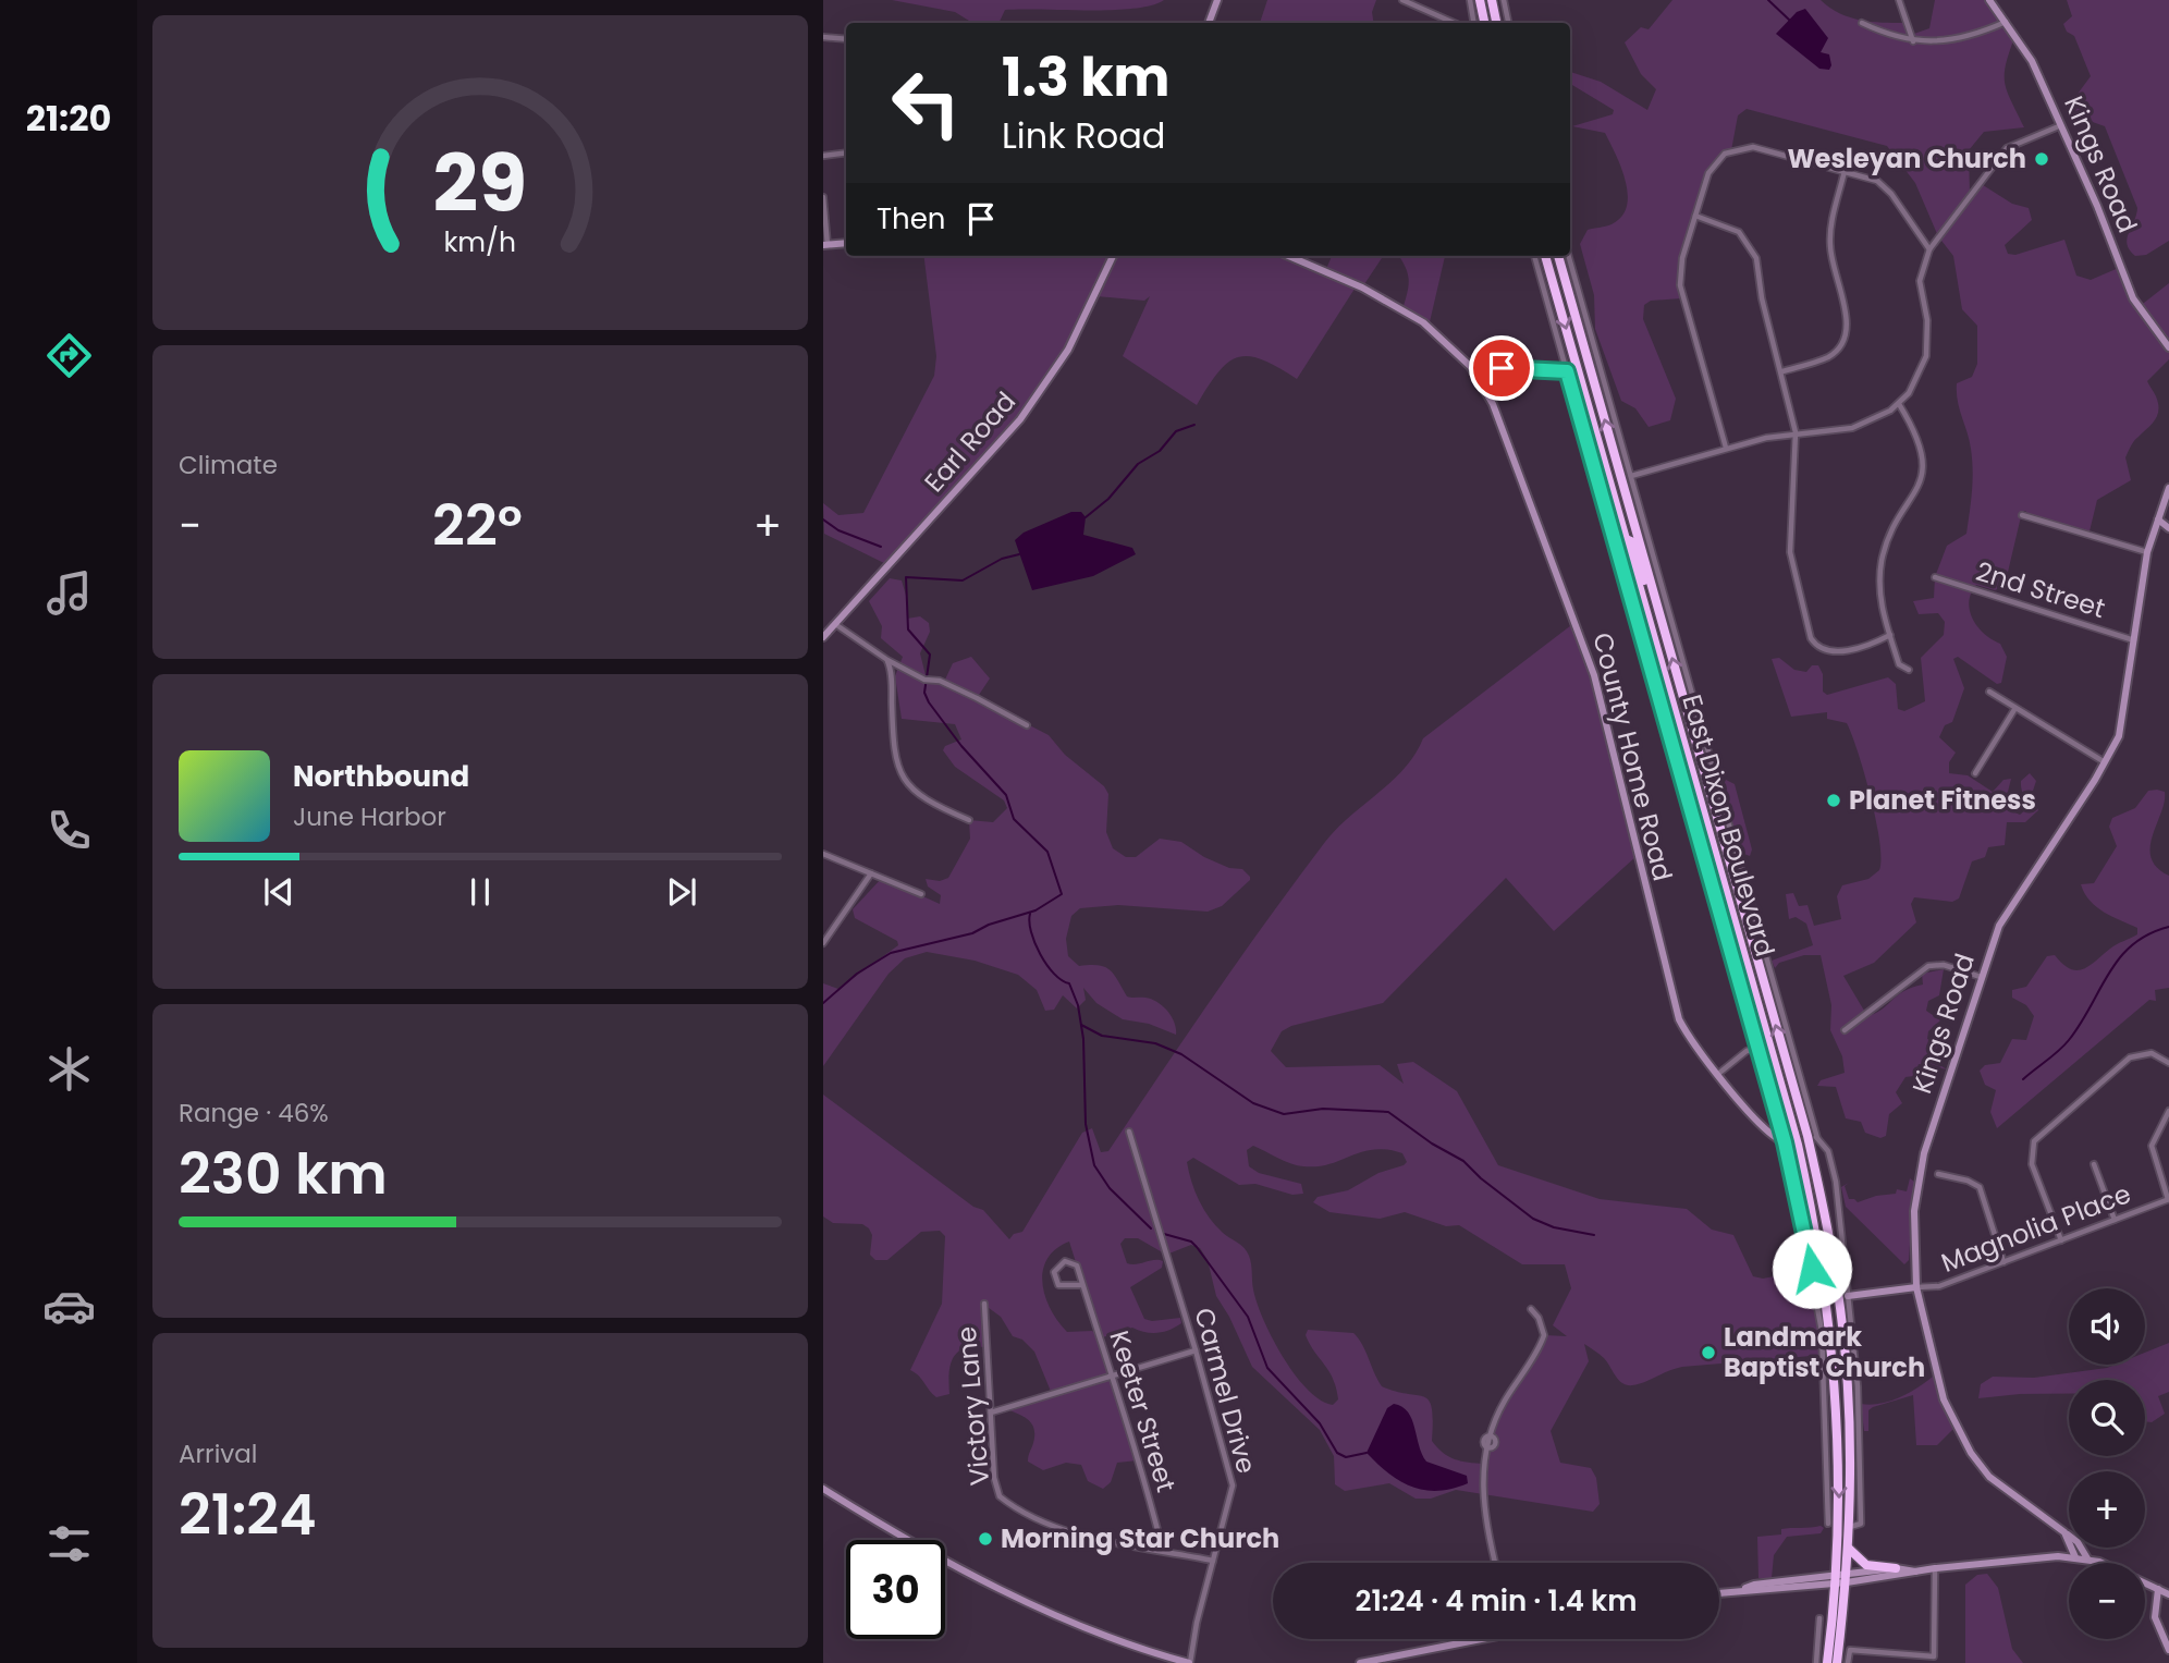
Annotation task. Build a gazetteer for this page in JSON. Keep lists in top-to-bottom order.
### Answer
{
  "streets": {
    "highway": ["East Dixon Boulevard"],
    "street": [
      "Kings Road",
      "Earl Road",
      "2nd Street",
      "County Home Road",
      "Magnolia Place",
      "Carmel Drive",
      "Victory Lane",
      "Keeter Street"
    ]
  },
  "crossings": [
    ["Kings Road", "2nd Street"],
    ["Kings Road", "Magnolia Place"],
    ["County Home Road", "East Dixon Boulevard"],
    ["Victory Lane", "Keeter Street"]
  ],
  "places": [
    "Wesleyan Church",
    "Planet Fitness",
    "Landmark Baptist Church",
    "Morning Star Church"
  ],
  "page": {
    "tabs": "21:20",
    "turn": ["1.3 km", "Link Road"],
    "then": "Then",
    "tile": [
      "Climate",
      ["Range · 46%", "230 km"],
      ["Arrival", "21:24"]
    ],
    "heat": ["−", "22°", "+"],
    "song": ["Northbound", "June Harbor"],
    "map_buttons": ["+", "−"],
    "limit": "30",
    "trip": "21:24 · 4 min · 1.4 km",
    "gauge": ["29", "km/h"]
  }
}
